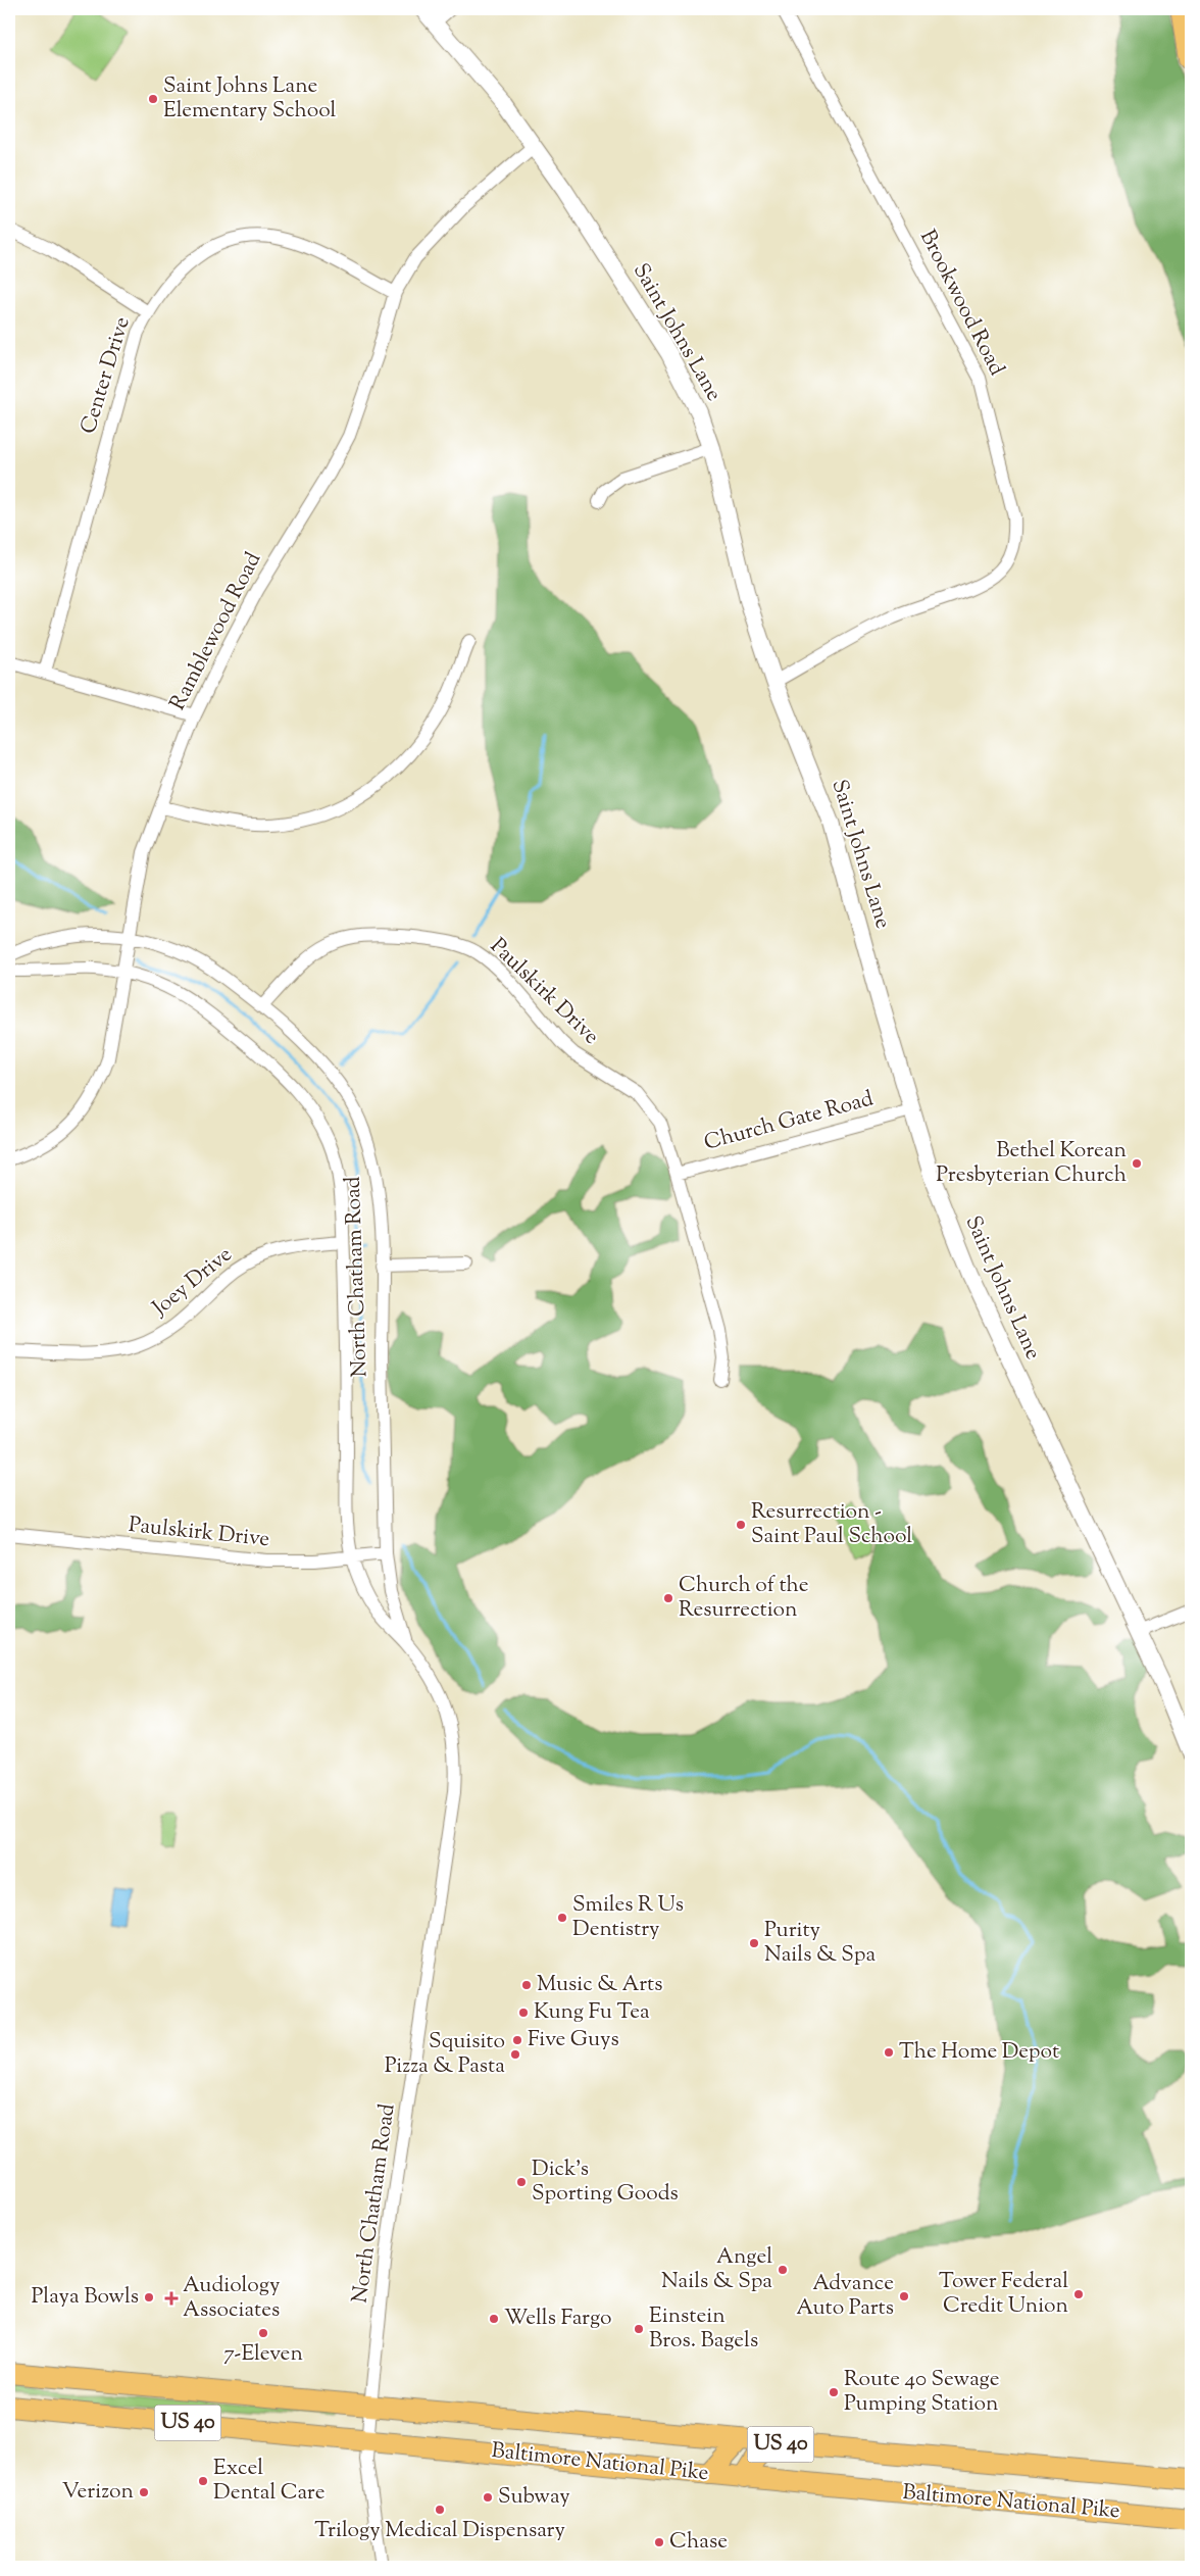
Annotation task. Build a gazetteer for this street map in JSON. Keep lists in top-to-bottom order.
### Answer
{
  "streets": {
    "main road": ["US 40", "Baltimore National Pike"],
    "street": [
      "Brookwood Road",
      "Saint Johns Lane",
      "Center Drive",
      "Ramblewood Road",
      "Paulskirk Drive",
      "Church Gate Road",
      "North Chatham Road",
      "Joey Drive"
    ]
  },
  "crossings": [
    ["Brookwood Road", "Saint Johns Lane"],
    ["Saint Johns Lane", "Ramblewood Road"],
    ["Saint Johns Lane", "Church Gate Road"],
    ["Center Drive", "Ramblewood Road"],
    ["Ramblewood Road", "North Chatham Road"],
    ["Paulskirk Drive", "Church Gate Road"],
    ["Paulskirk Drive", "North Chatham Road"],
    ["North Chatham Road", "Joey Drive"],
    ["North Chatham Road", "Baltimore National Pike"]
  ],
  "places": {
    "other": [
      "Saint Johns Lane Elementary School",
      "Bethel Korean Presbyterian Church",
      "Resurrection - Saint Paul School",
      "Church of the Resurrection",
      "Smiles R Us Dentistry",
      "Purity Nails & Spa",
      "Music & Arts",
      "Kung Fu Tea",
      "Five Guys",
      "The Home Depot",
      "Squisito Pizza & Pasta",
      "Dick's Sporting Goods",
      "Angel Nails & Spa",
      "Tower Federal Credit Union",
      "Advance Auto Parts",
      "Playa Bowls",
      "Wells Fargo",
      "Einstein Bros. Bagels",
      "7-Eleven",
      "Route 40 Sewage Pumping Station",
      "Excel Dental Care",
      "Verizon",
      "Subway",
      "Trilogy Medical Dispensary",
      "Chase"
    ],
    "health": ["Audiology Associates"]
  }
}
